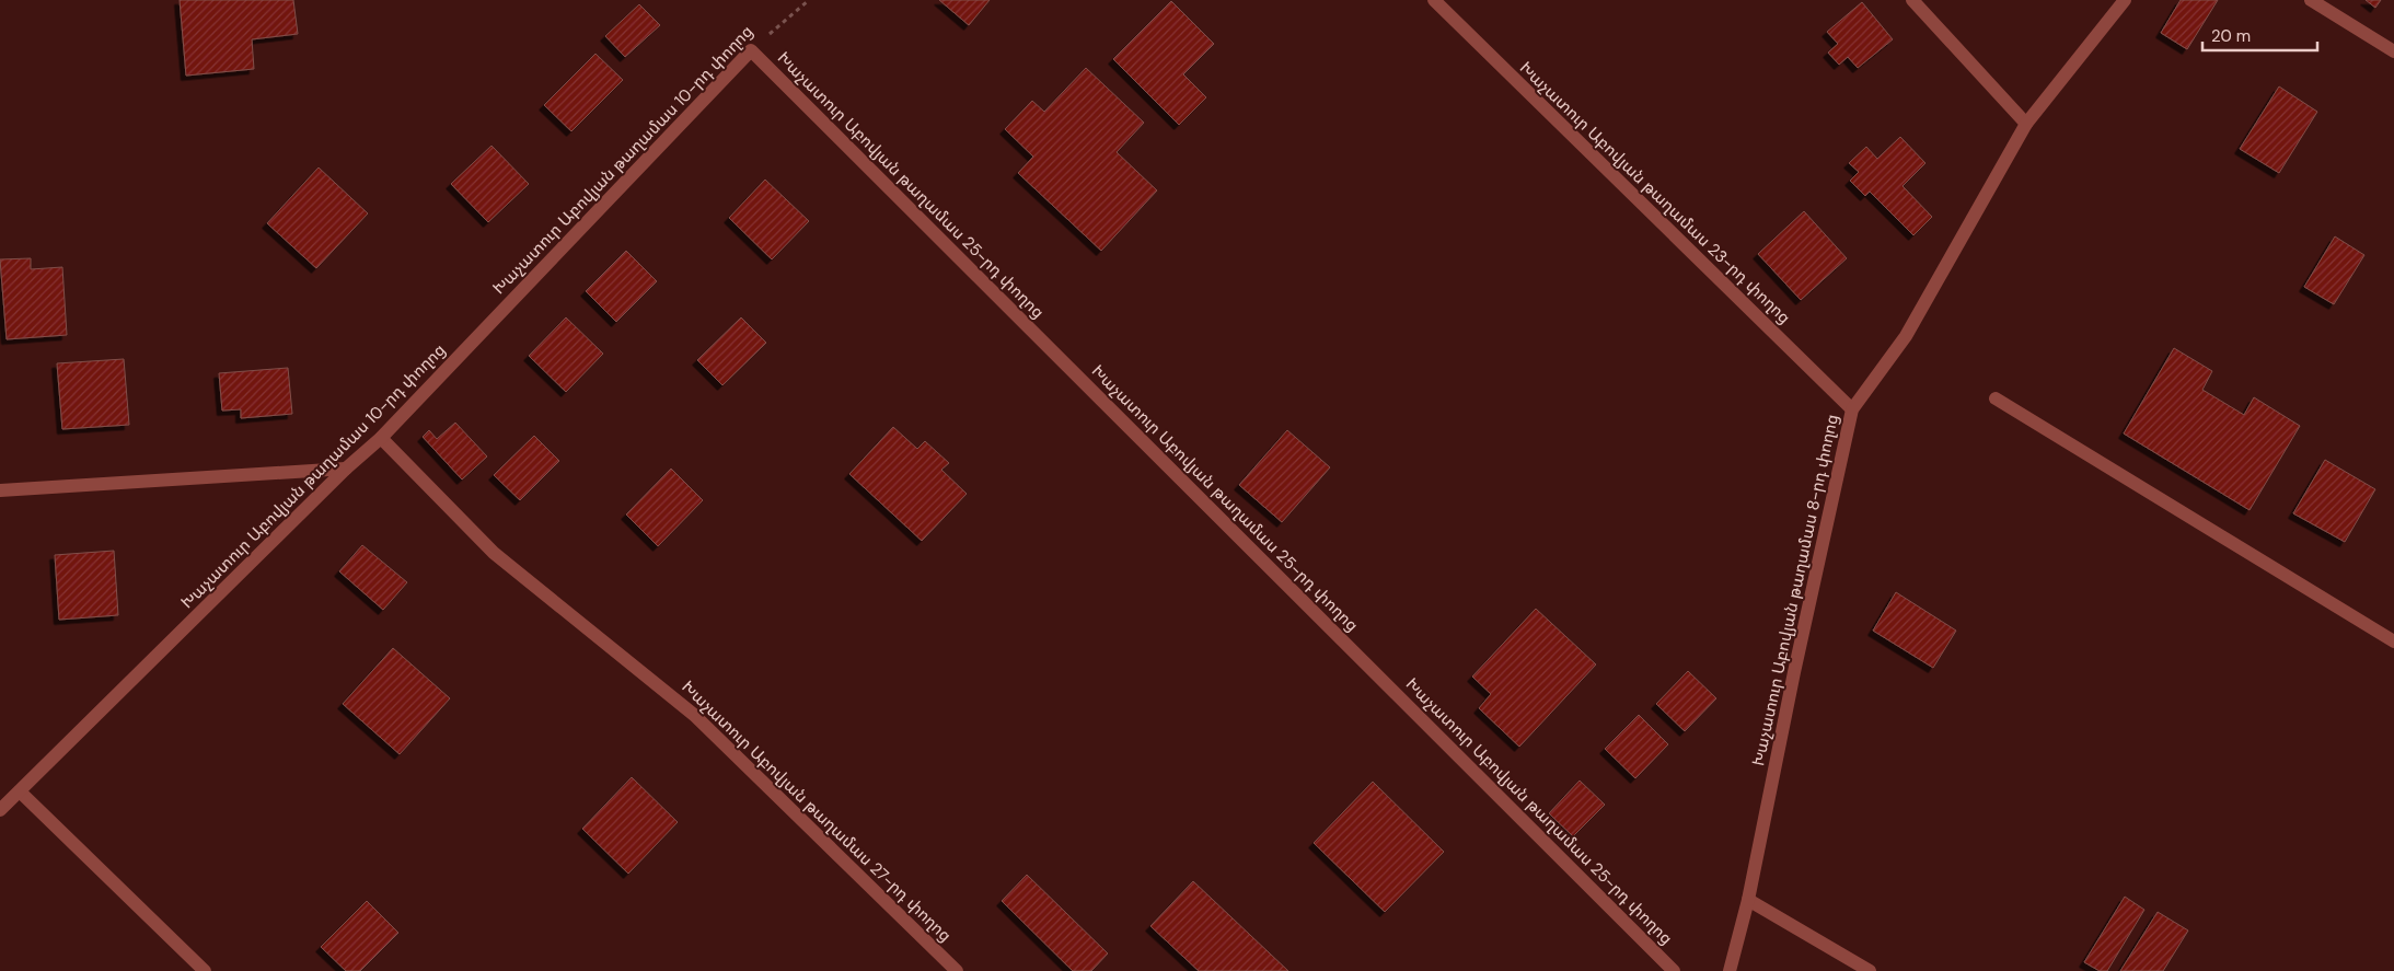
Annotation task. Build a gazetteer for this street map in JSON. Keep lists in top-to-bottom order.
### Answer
{
  "streets": {
    "street": [
      "Խաչատուր Աբովյան թաղամաս 10-րդ փողոց",
      "Խաչատուր Աբովյան թաղամաս 25-րդ փողոց",
      "Խաչատուր Աբովյան թաղամաս 23-րդ փողոց",
      "Խաչատուր Աբովյան թաղամաս 8-րդ փողոց",
      "Խաչատուր Աբովյան թաղամաս 27-րդ փողոց"
    ]
  },
  "crossings": [
    ["Խաչատուր Աբովյան թաղամաս 10-րդ փողոց", "Խաչատուր Աբովյան թաղամաս 25-րդ փողոց"],
    ["Խաչատուր Աբովյան թաղամաս 10-րդ փողոց", "Խաչատուր Աբովյան թաղամաս 27-րդ փողոց"],
    ["Խաչատուր Աբովյան թաղամաս 23-րդ փողոց", "Խաչատուր Աբովյան թաղամաս 8-րդ փողոց"]
  ],
  "scale_bar": "20 m"
}
